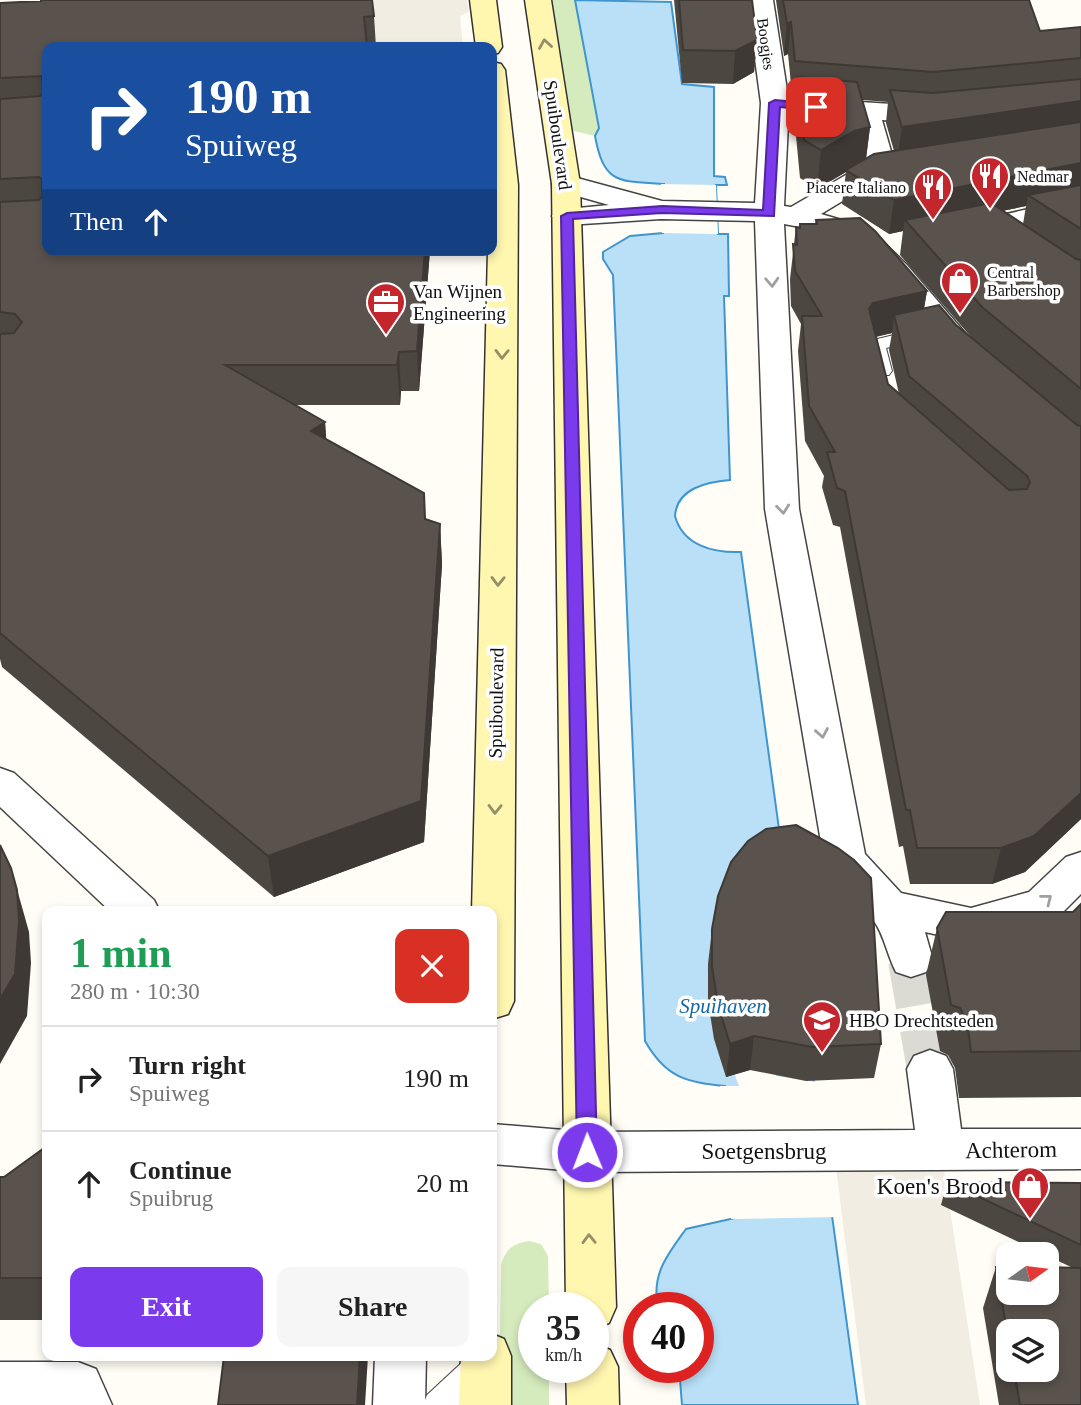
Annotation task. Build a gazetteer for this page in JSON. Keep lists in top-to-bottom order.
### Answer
{
  "streets": {
    "street": [
      "Boogjes",
      "Spuiboulevard",
      "Achterom",
      "Soetgensbrug"
    ]
  },
  "crossings": [
    ["Spuiboulevard", "Soetgensbrug"],
    ["Achterom", "Soetgensbrug"]
  ],
  "water": ["Spuihaven"],
  "places": {
    "restaurant": ["Nedmar", "Piacere Italiano"],
    "shop": ["Central Barbershop", "Koen's Brood"],
    "office": ["Van Wijnen Engineering"],
    "school or university": ["HBO Drechtsteden"]
  },
  "north": "right",
  "page": {
    "turn": ["190 m", "Spuiweg"],
    "then": "Then",
    "heading": ["1 min", "280 m · 10:30"],
    "list": [
      {
        "name": "Turn right",
        "note": "Spuiweg",
        "value": "190 m"
      },
      {
        "name": "Continue",
        "note": "Spuibrug",
        "value": "20 m"
      }
    ],
    "buttons": ["Exit", "Share"],
    "speed": "35 km/h",
    "limit": "40"
  }
}
